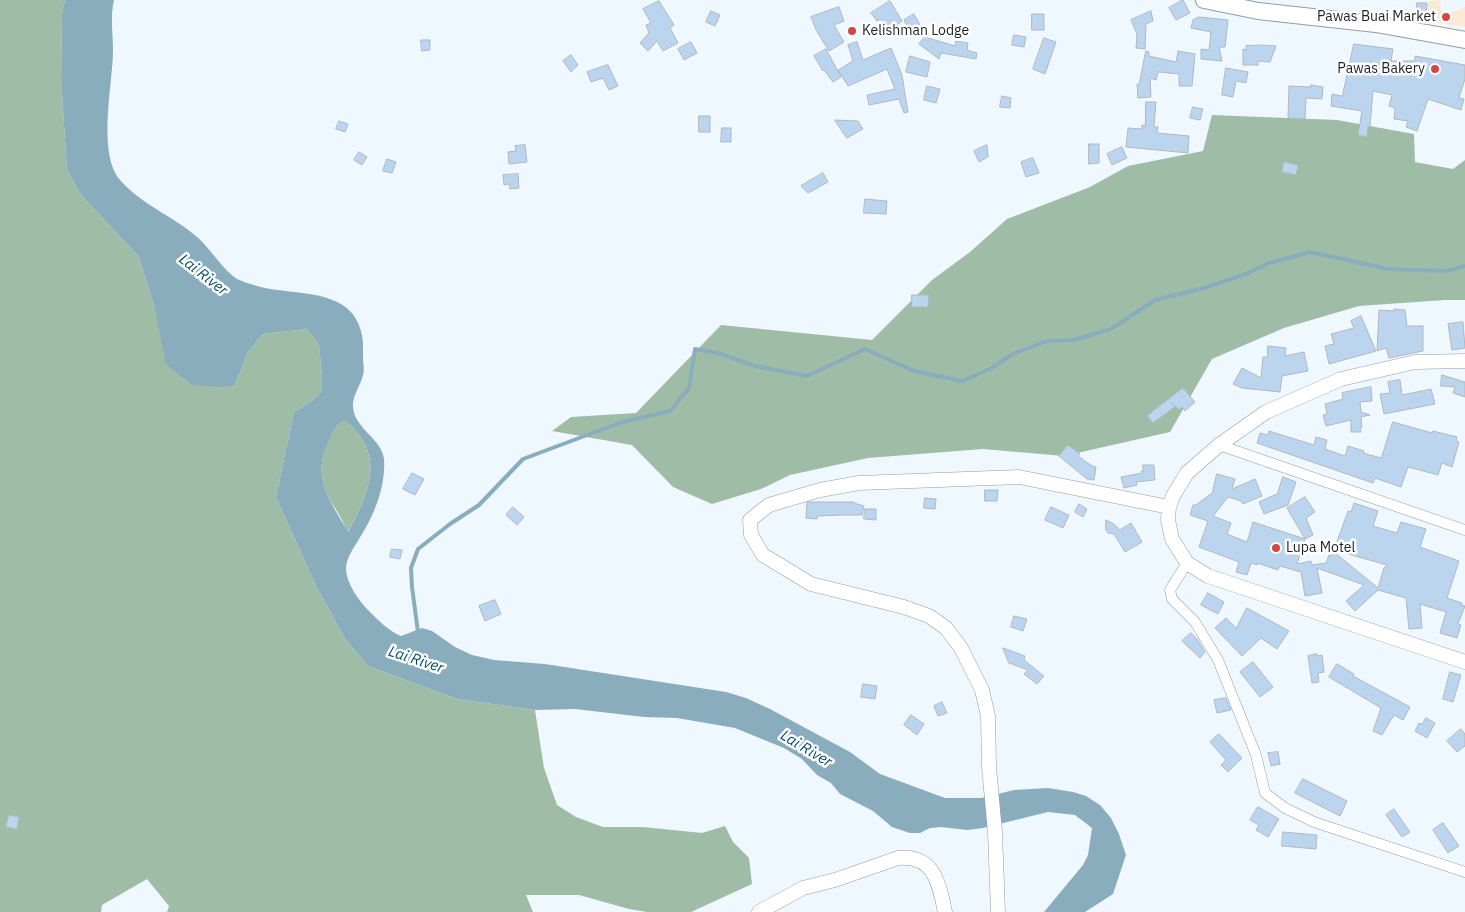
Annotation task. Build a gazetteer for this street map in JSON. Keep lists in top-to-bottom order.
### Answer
{
  "water": ["Lai River"],
  "places": [
    "Pawas Buai Market",
    "Kelishman Lodge",
    "Pawas Bakery",
    "Lupa Motel"
  ]
}
